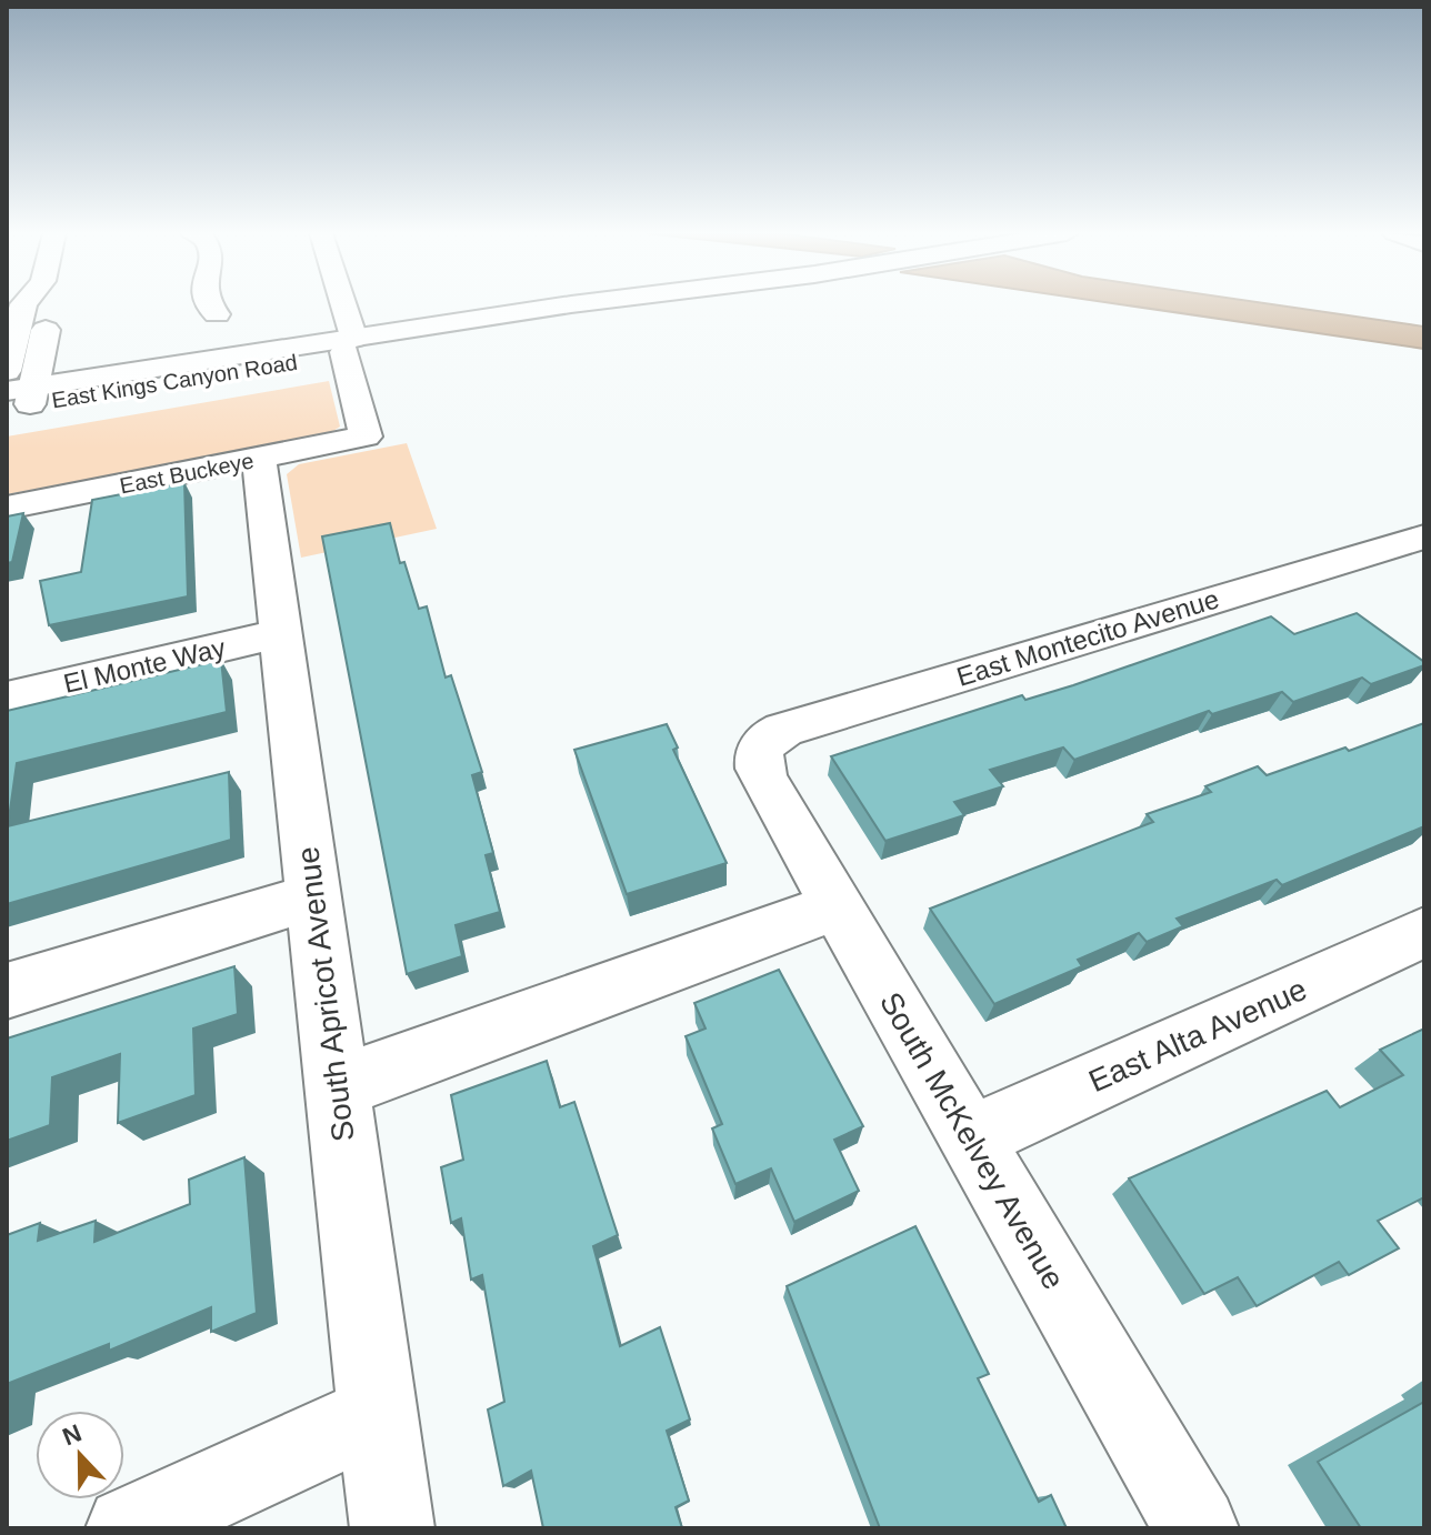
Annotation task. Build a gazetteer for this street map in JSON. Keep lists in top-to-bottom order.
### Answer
{
  "streets": {
    "street": [
      "East Kings Canyon Road",
      "East Buckeye",
      "East Montecito Avenue",
      "El Monte Way",
      "South Apricot Avenue",
      "East Alta Avenue",
      "South McKelvey Avenue"
    ]
  },
  "crossings": [
    ["East Kings Canyon Road", "East Buckeye"],
    ["East Buckeye", "South Apricot Avenue"],
    ["East Montecito Avenue", "South McKelvey Avenue"],
    ["El Monte Way", "South Apricot Avenue"],
    ["East Alta Avenue", "South McKelvey Avenue"]
  ],
  "north": "top"
}
